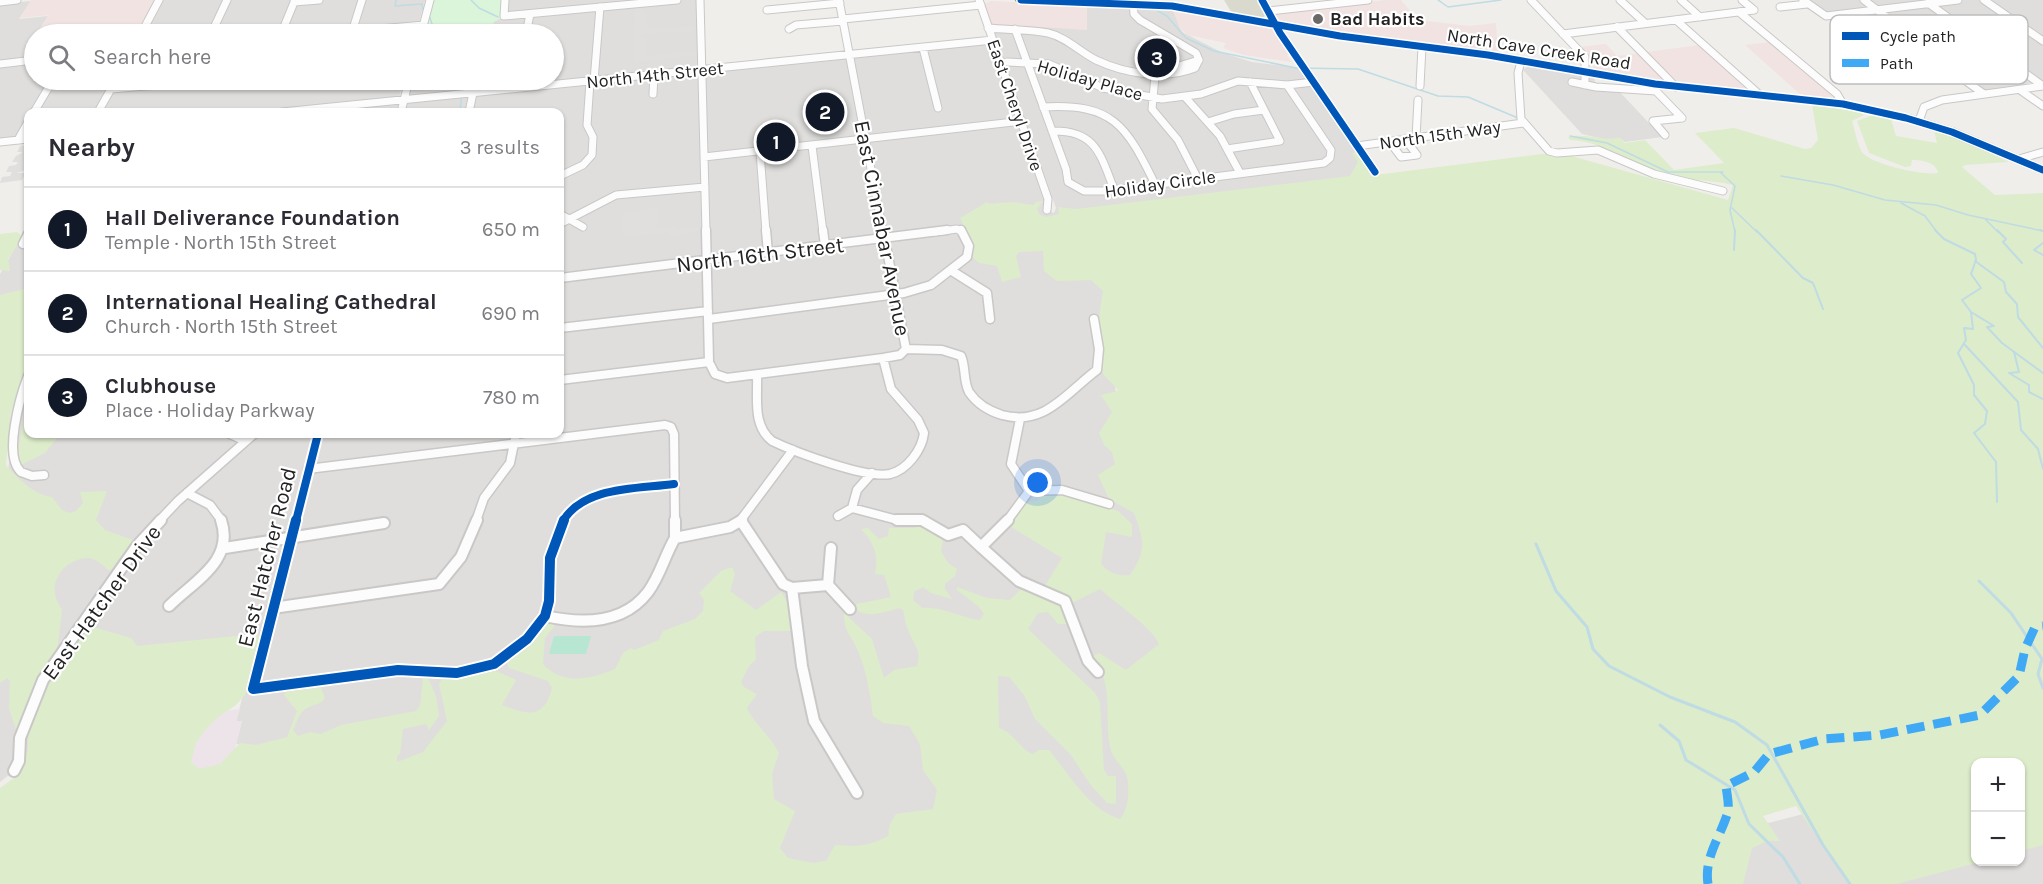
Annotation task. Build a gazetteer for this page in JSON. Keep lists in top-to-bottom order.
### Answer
{
  "streets": {
    "main road": ["North Cave Creek Road"],
    "street": [
      "North 14th Street",
      "Holiday Place",
      "East Cheryl Drive",
      "North 15th Way",
      "Holiday Circle",
      "East Cinnabar Avenue",
      "North 16th Street",
      "East Hatcher Road",
      "East Hatcher Drive"
    ]
  },
  "crossings": [
    ["North 14th Street", "East Cheryl Drive"],
    ["North 14th Street", "East Cinnabar Avenue"],
    ["Holiday Place", "Holiday Circle"],
    ["East Cinnabar Avenue", "North 16th Street"]
  ],
  "places": ["Bad Habits"],
  "legend": ["Cycle path", "Path"],
  "page": {
    "search": "Search here",
    "pins": ["3", "2", "1"],
    "heading": ["Nearby", "3 results"],
    "list": [
      {
        "mark": "1",
        "name": "Hall Deliverance Foundation",
        "note": "Temple · North 15th Street",
        "value": "650 m"
      },
      {
        "mark": "2",
        "name": "International Healing Cathedral",
        "note": "Church · North 15th Street",
        "value": "690 m"
      },
      {
        "mark": "3",
        "name": "Clubhouse",
        "note": "Place · Holiday Parkway",
        "value": "780 m"
      }
    ],
    "map_buttons": ["+", "−"]
  }
}
